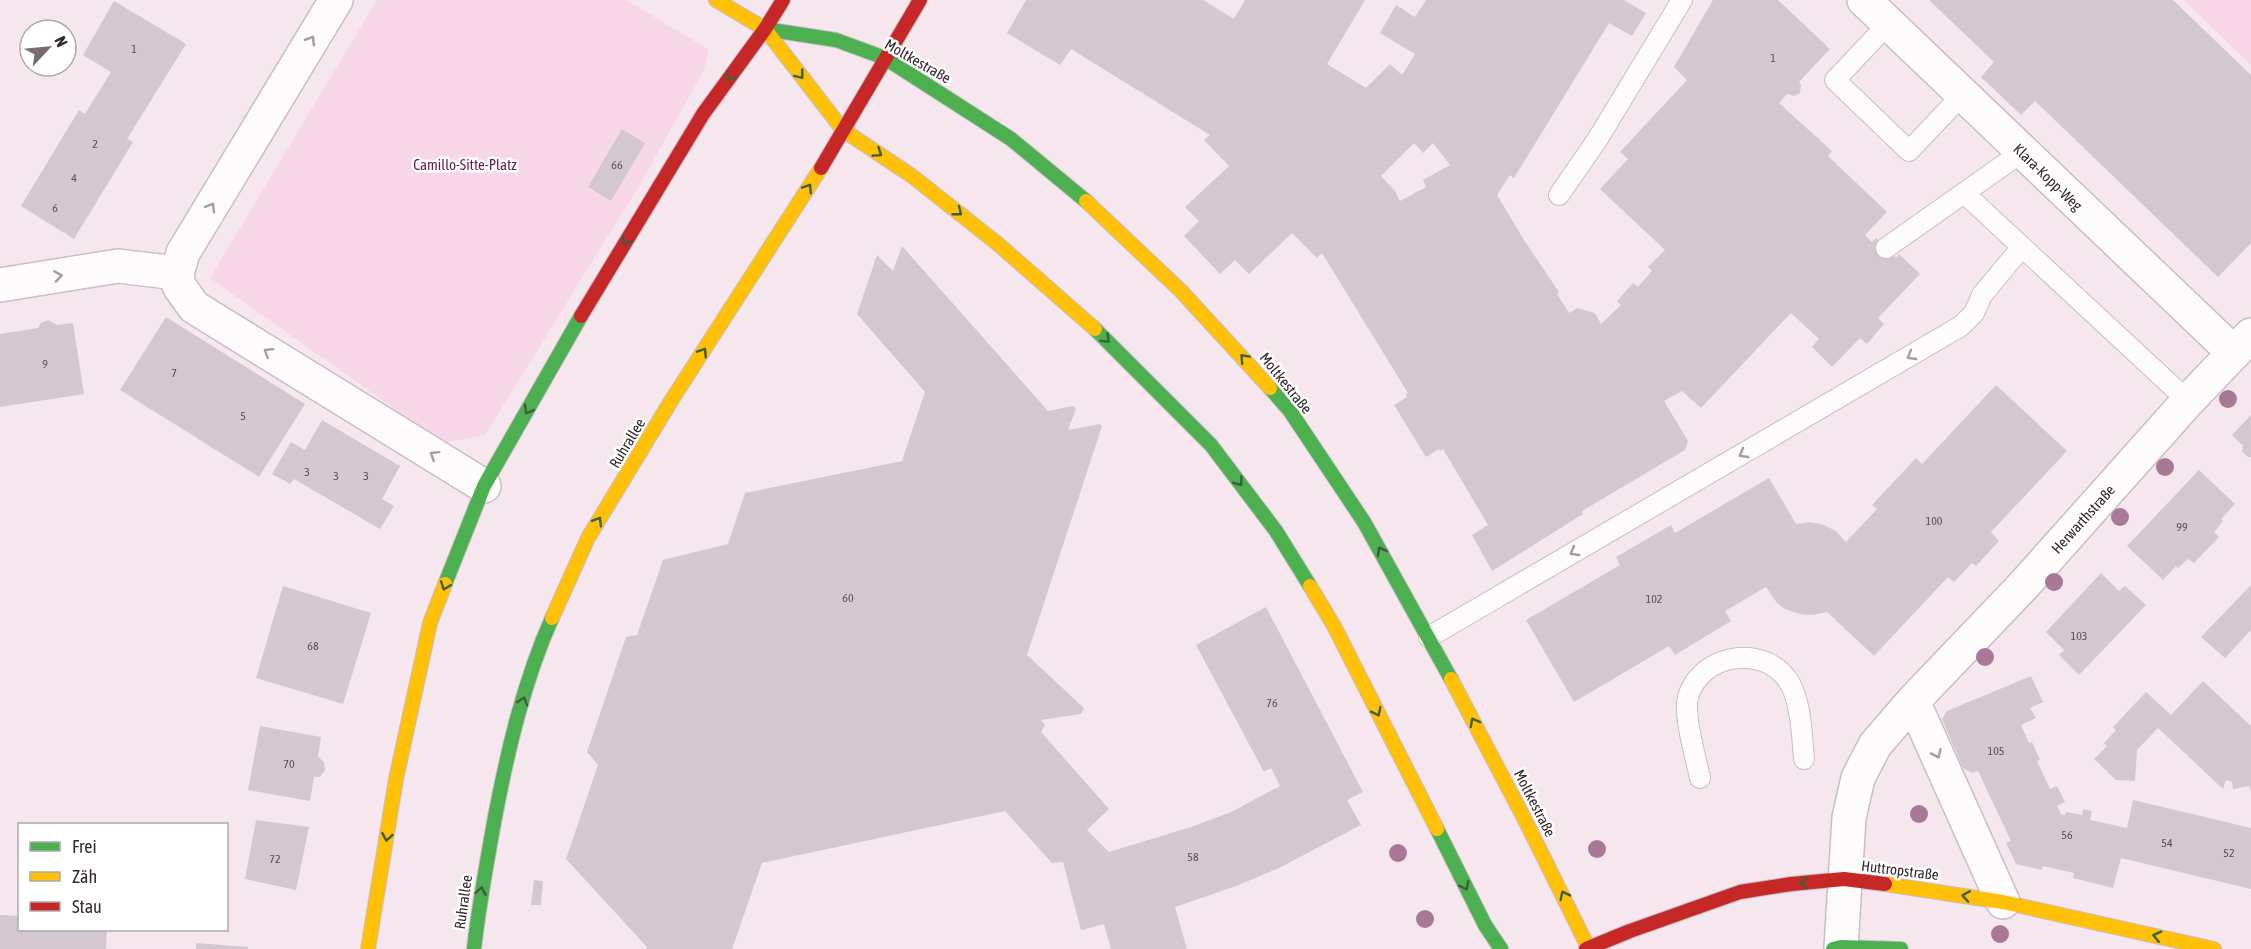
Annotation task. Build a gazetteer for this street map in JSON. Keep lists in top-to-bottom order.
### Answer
{
  "streets": {
    "main road": ["Moltkestraße", "Ruhrallee", "Huttropstraße"],
    "street": ["Klara-Kopp-Weg", "Herwarthstraße"]
  },
  "crossings": [
    ["Moltkestraße", "Ruhrallee"],
    ["Moltkestraße", "Huttropstraße"],
    ["Klara-Kopp-Weg", "Herwarthstraße"],
    ["Herwarthstraße", "Huttropstraße"]
  ],
  "one_way": ["Huttropstraße"],
  "parks": ["Camillo-Sitte-Platz"],
  "house_numbers": [
    "1",
    "1",
    "2",
    "66",
    "4",
    "6",
    "9",
    "7",
    "5",
    "3",
    "3",
    "3",
    "100",
    "99",
    "60",
    "102",
    "103",
    "68",
    "76",
    "105",
    "70",
    "56",
    "54",
    "52",
    "58",
    "72"
  ],
  "legend": ["Frei", "Zäh", "Stau"],
  "north": "top right"
}
